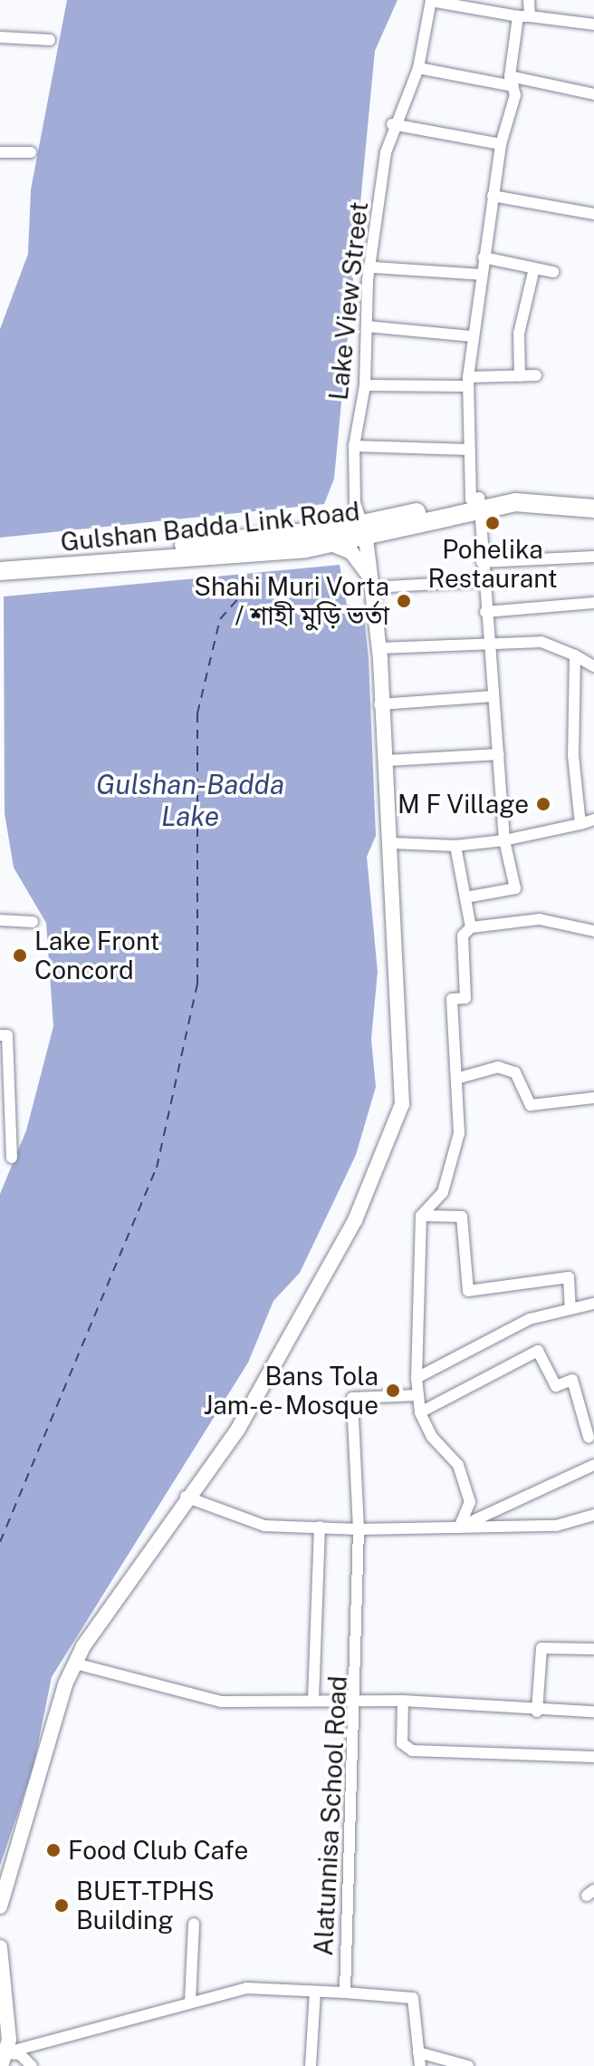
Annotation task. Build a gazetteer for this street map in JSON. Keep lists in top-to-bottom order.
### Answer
{
  "streets": {
    "main road": ["Gulshan Badda Link Road"],
    "street": ["Lake View Street", "Alatunnisa School Road"]
  },
  "crossings": [
    ["Lake View Street", "Gulshan Badda Link Road"]
  ],
  "water": ["Gulshan-Badda Lake"],
  "places": [
    "Pohelika Restaurant",
    "Shahi Muri Vorta / শাহী মুড়ি ভর্তা",
    "M F Village",
    "Lake Front Concord",
    "Bans Tola Jam-e- Mosque",
    "Food Club Cafe",
    "BUET-TPHS Building"
  ]
}
